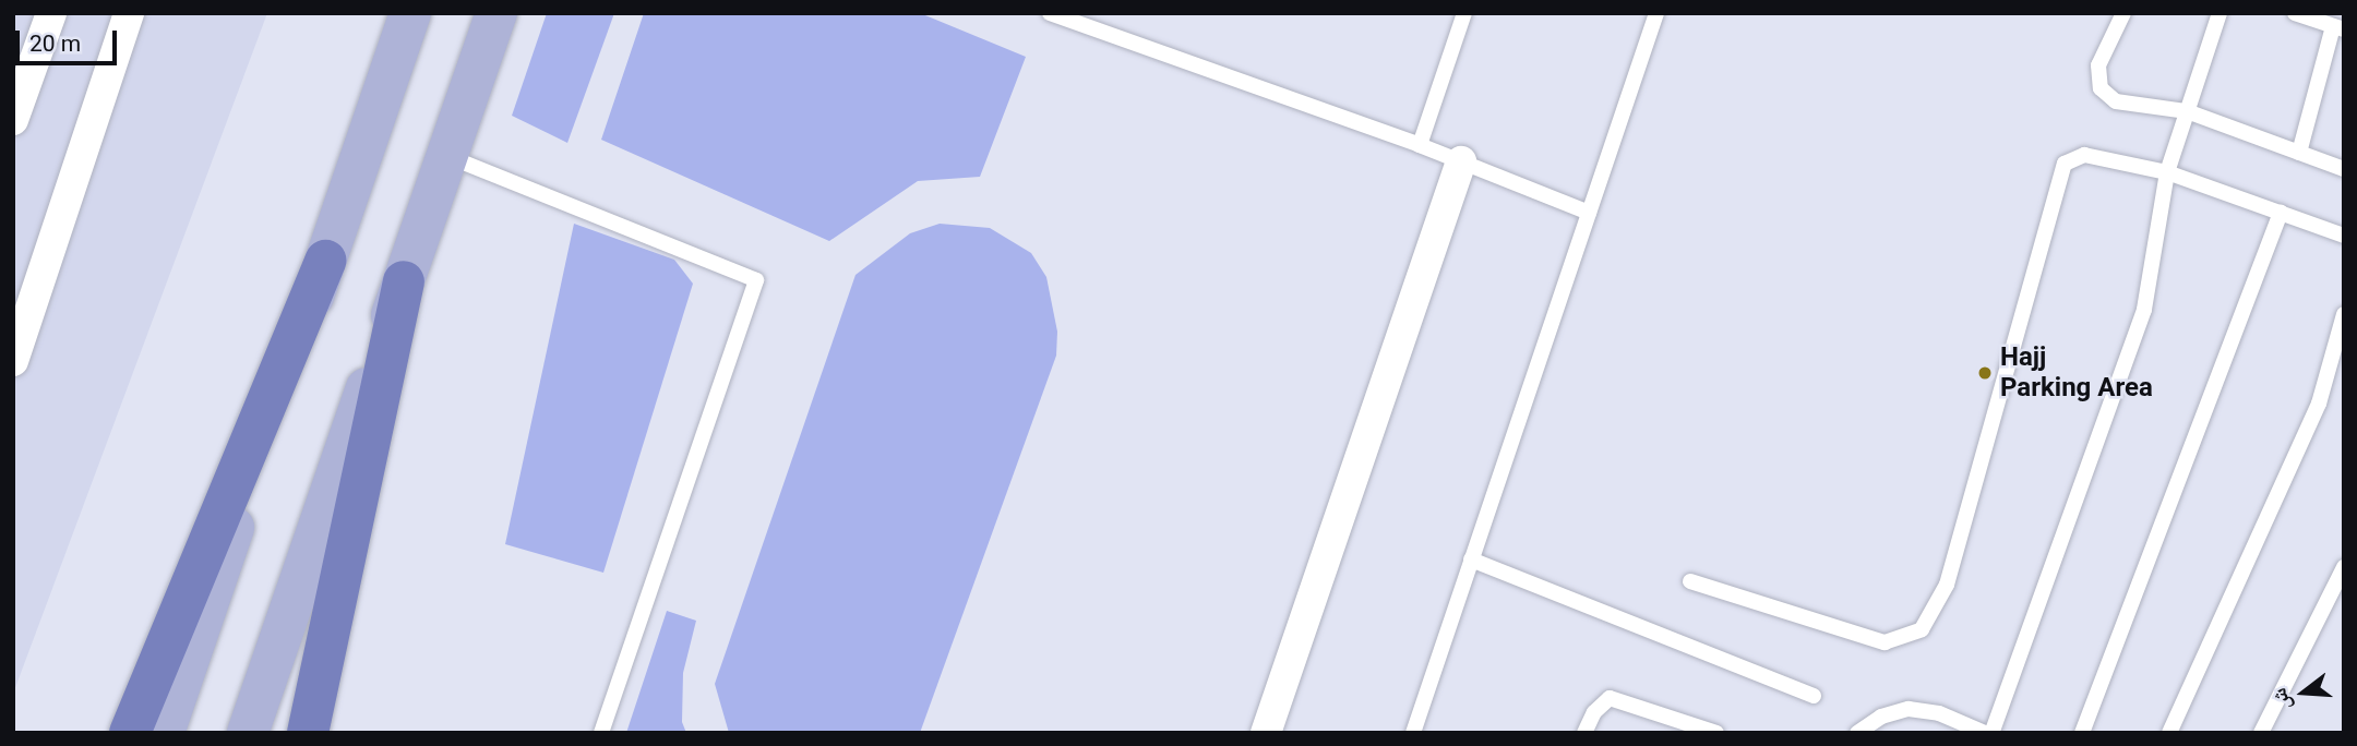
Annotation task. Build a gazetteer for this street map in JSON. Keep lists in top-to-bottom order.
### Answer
{
  "places": ["Hajj Parking Area"],
  "scale_bar": "20 m",
  "north": "left"
}
